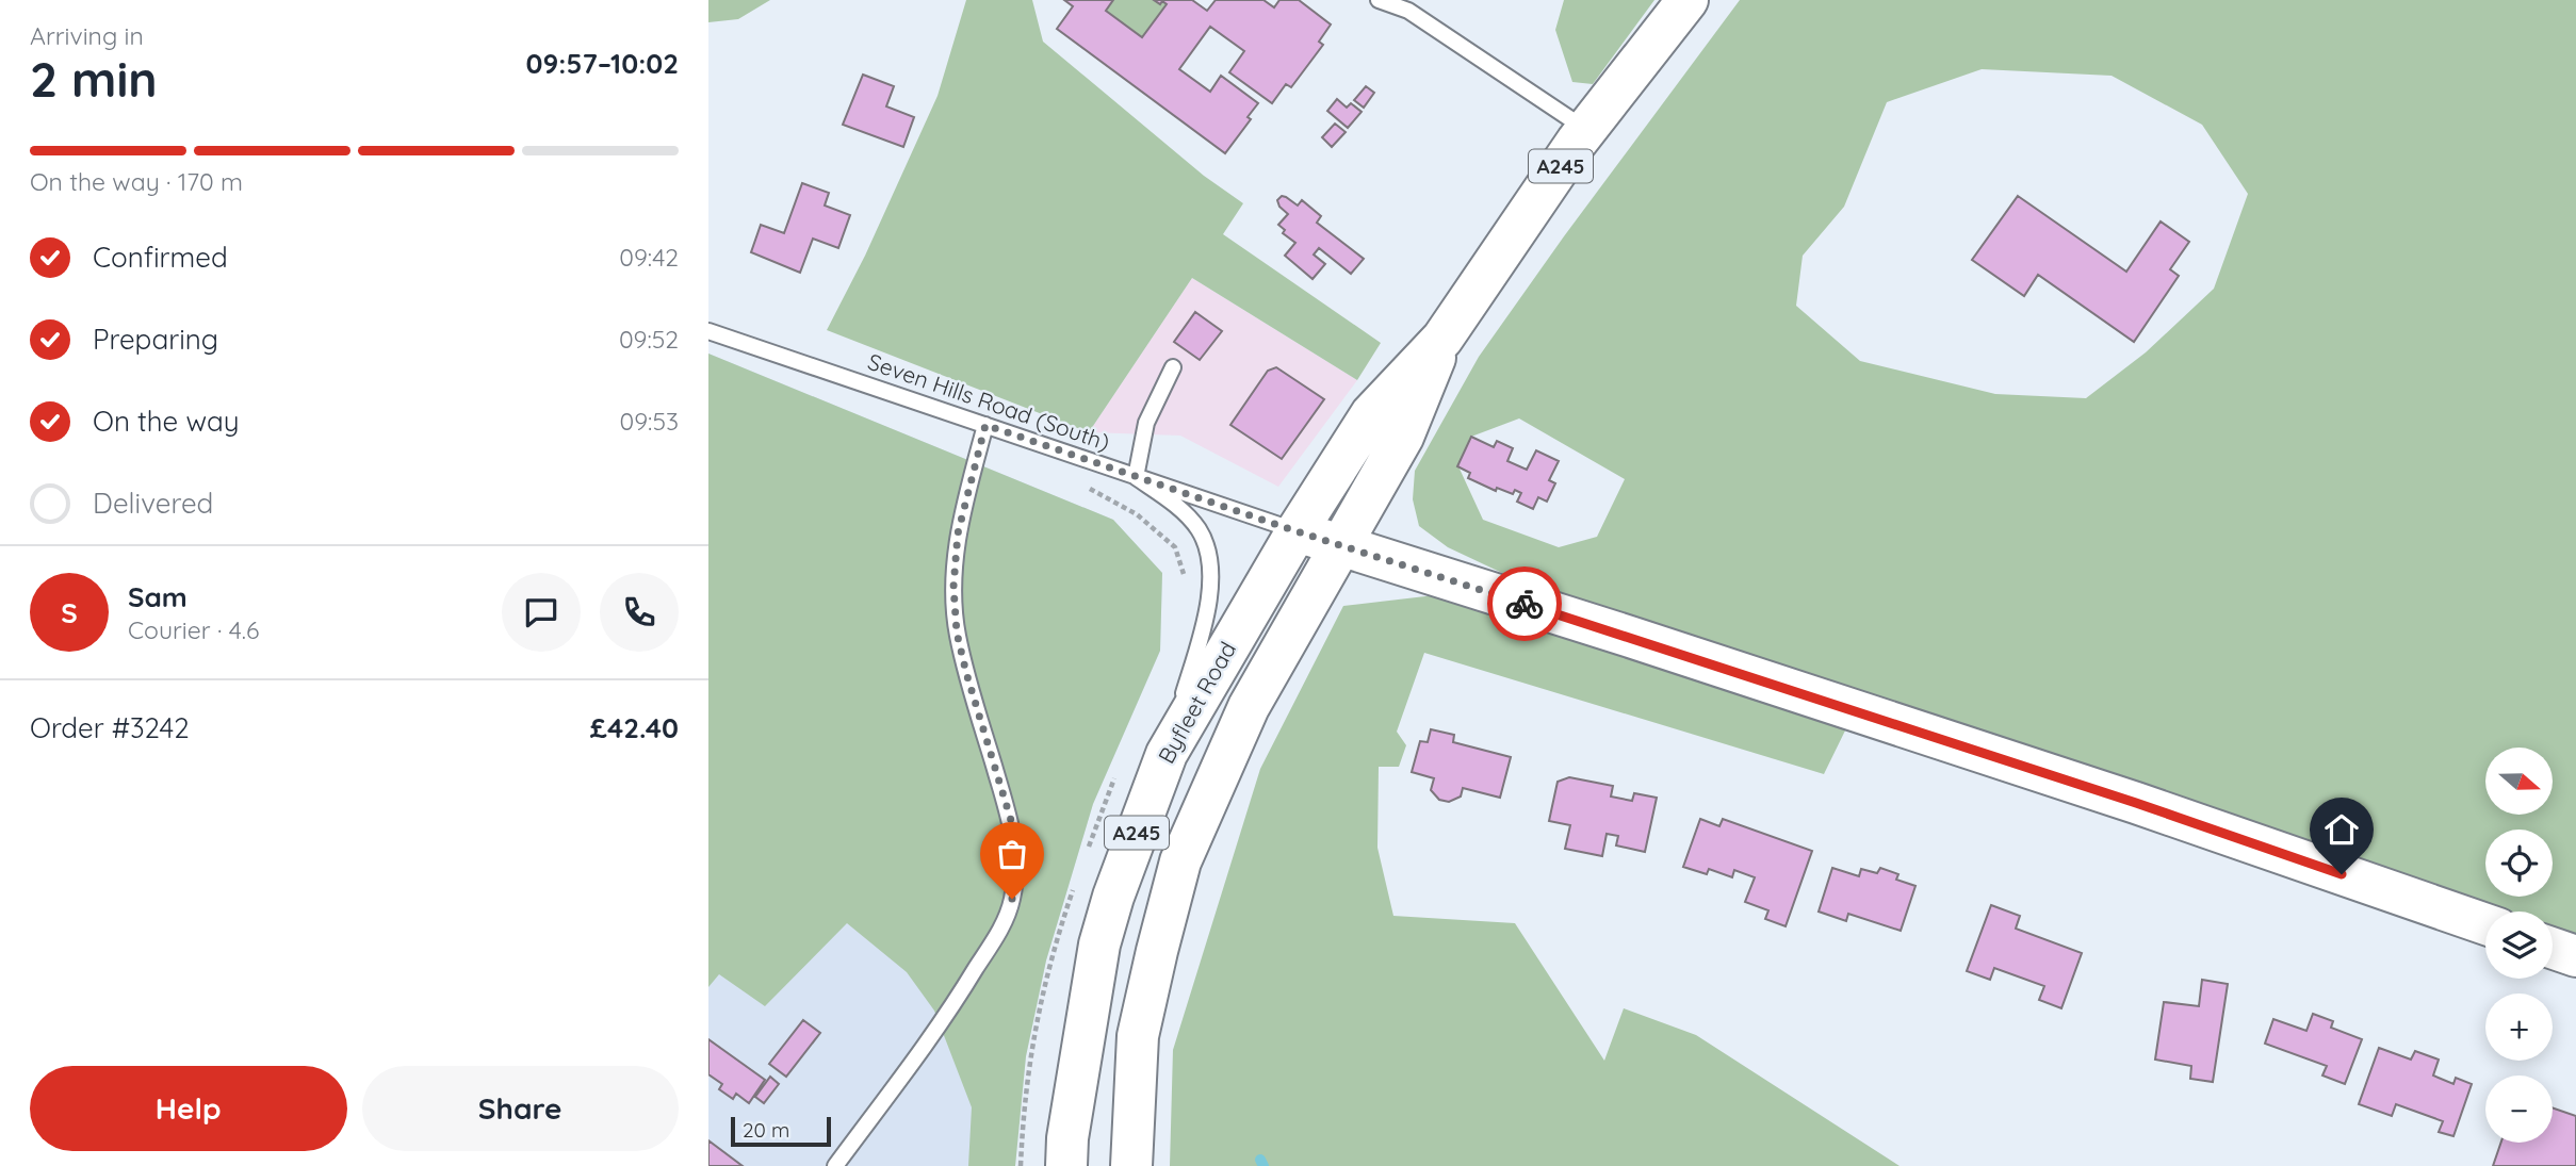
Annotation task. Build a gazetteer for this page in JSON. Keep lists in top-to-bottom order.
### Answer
{
  "streets": {
    "main road": ["A245", "Byfleet Road"],
    "lane": ["Seven Hills Road (South)"]
  },
  "crossings": [
    ["Seven Hills Road (South)", "Byfleet Road"]
  ],
  "scale_bar": "20 m",
  "north": "right",
  "page": {
    "heading": ["2 min", "Arriving in", "09:57–10:02"],
    "panel": [
      "Sam",
      "Courier · 4.6",
      "Order #3242",
      "£42.40"
    ],
    "bar": "On the way · 170 m",
    "list": [
      ["Confirmed", "09:42"],
      ["Preparing", "09:52"],
      ["On the way", "09:53"],
      "Delivered"
    ],
    "round": "S",
    "map_buttons": ["+", "−"],
    "buttons": ["Help", "Share"],
    "scale": "20 m"
  }
}
